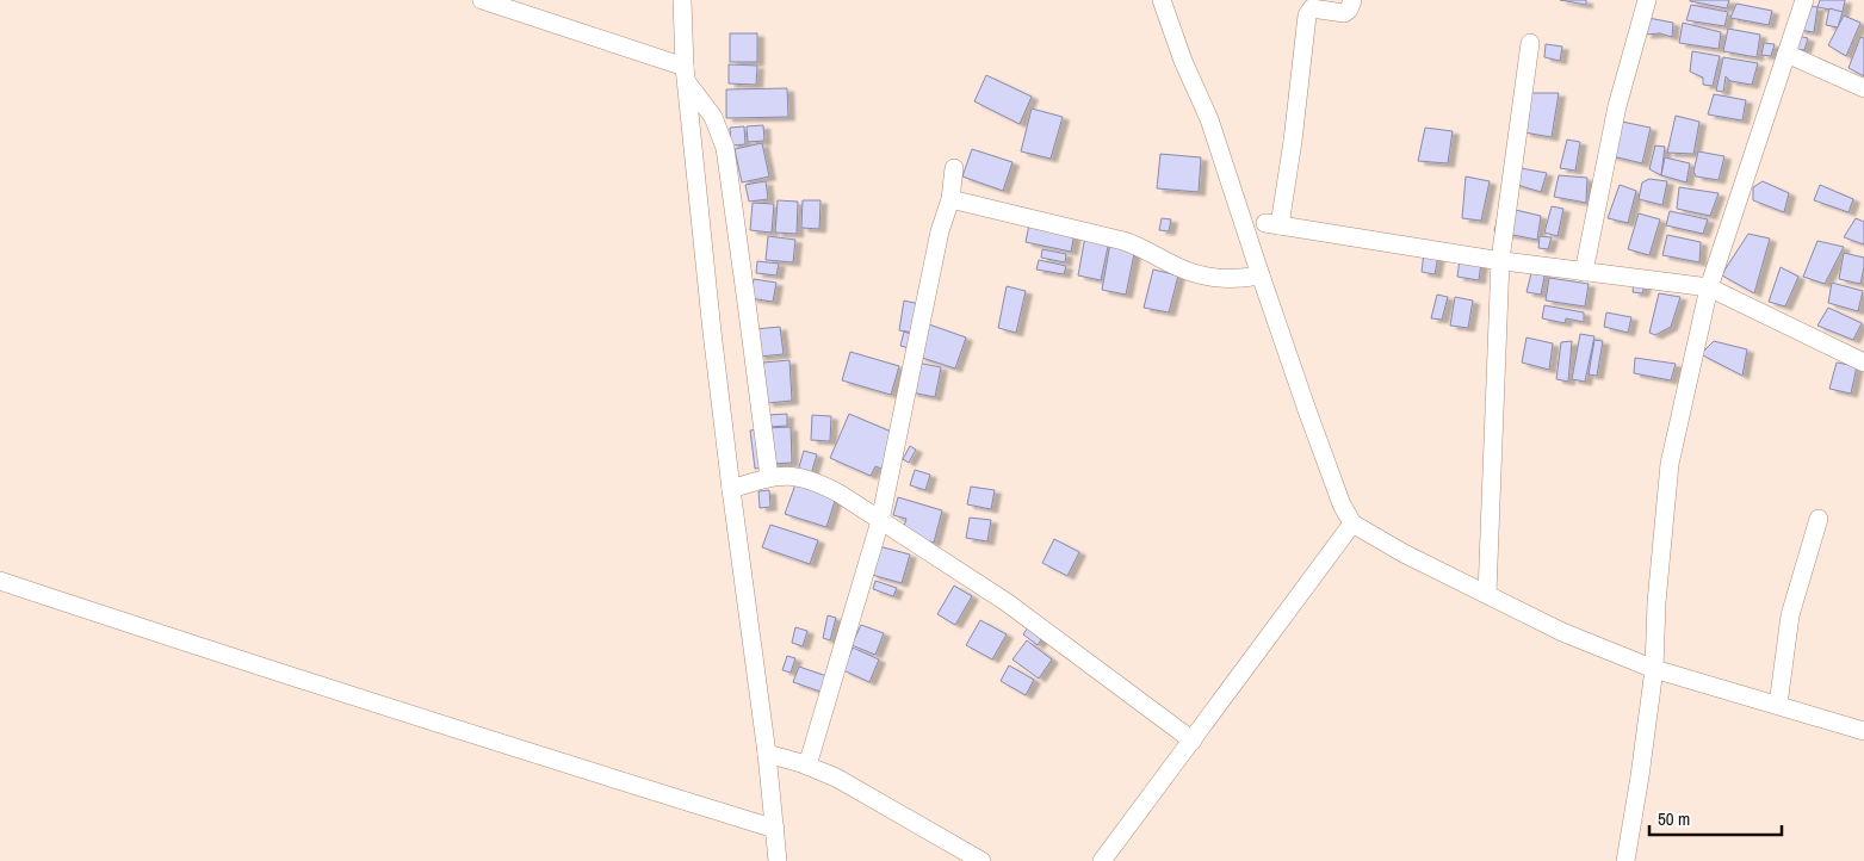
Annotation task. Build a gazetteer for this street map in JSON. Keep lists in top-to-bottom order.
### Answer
{
  "scale_bar": "50 m"
}
